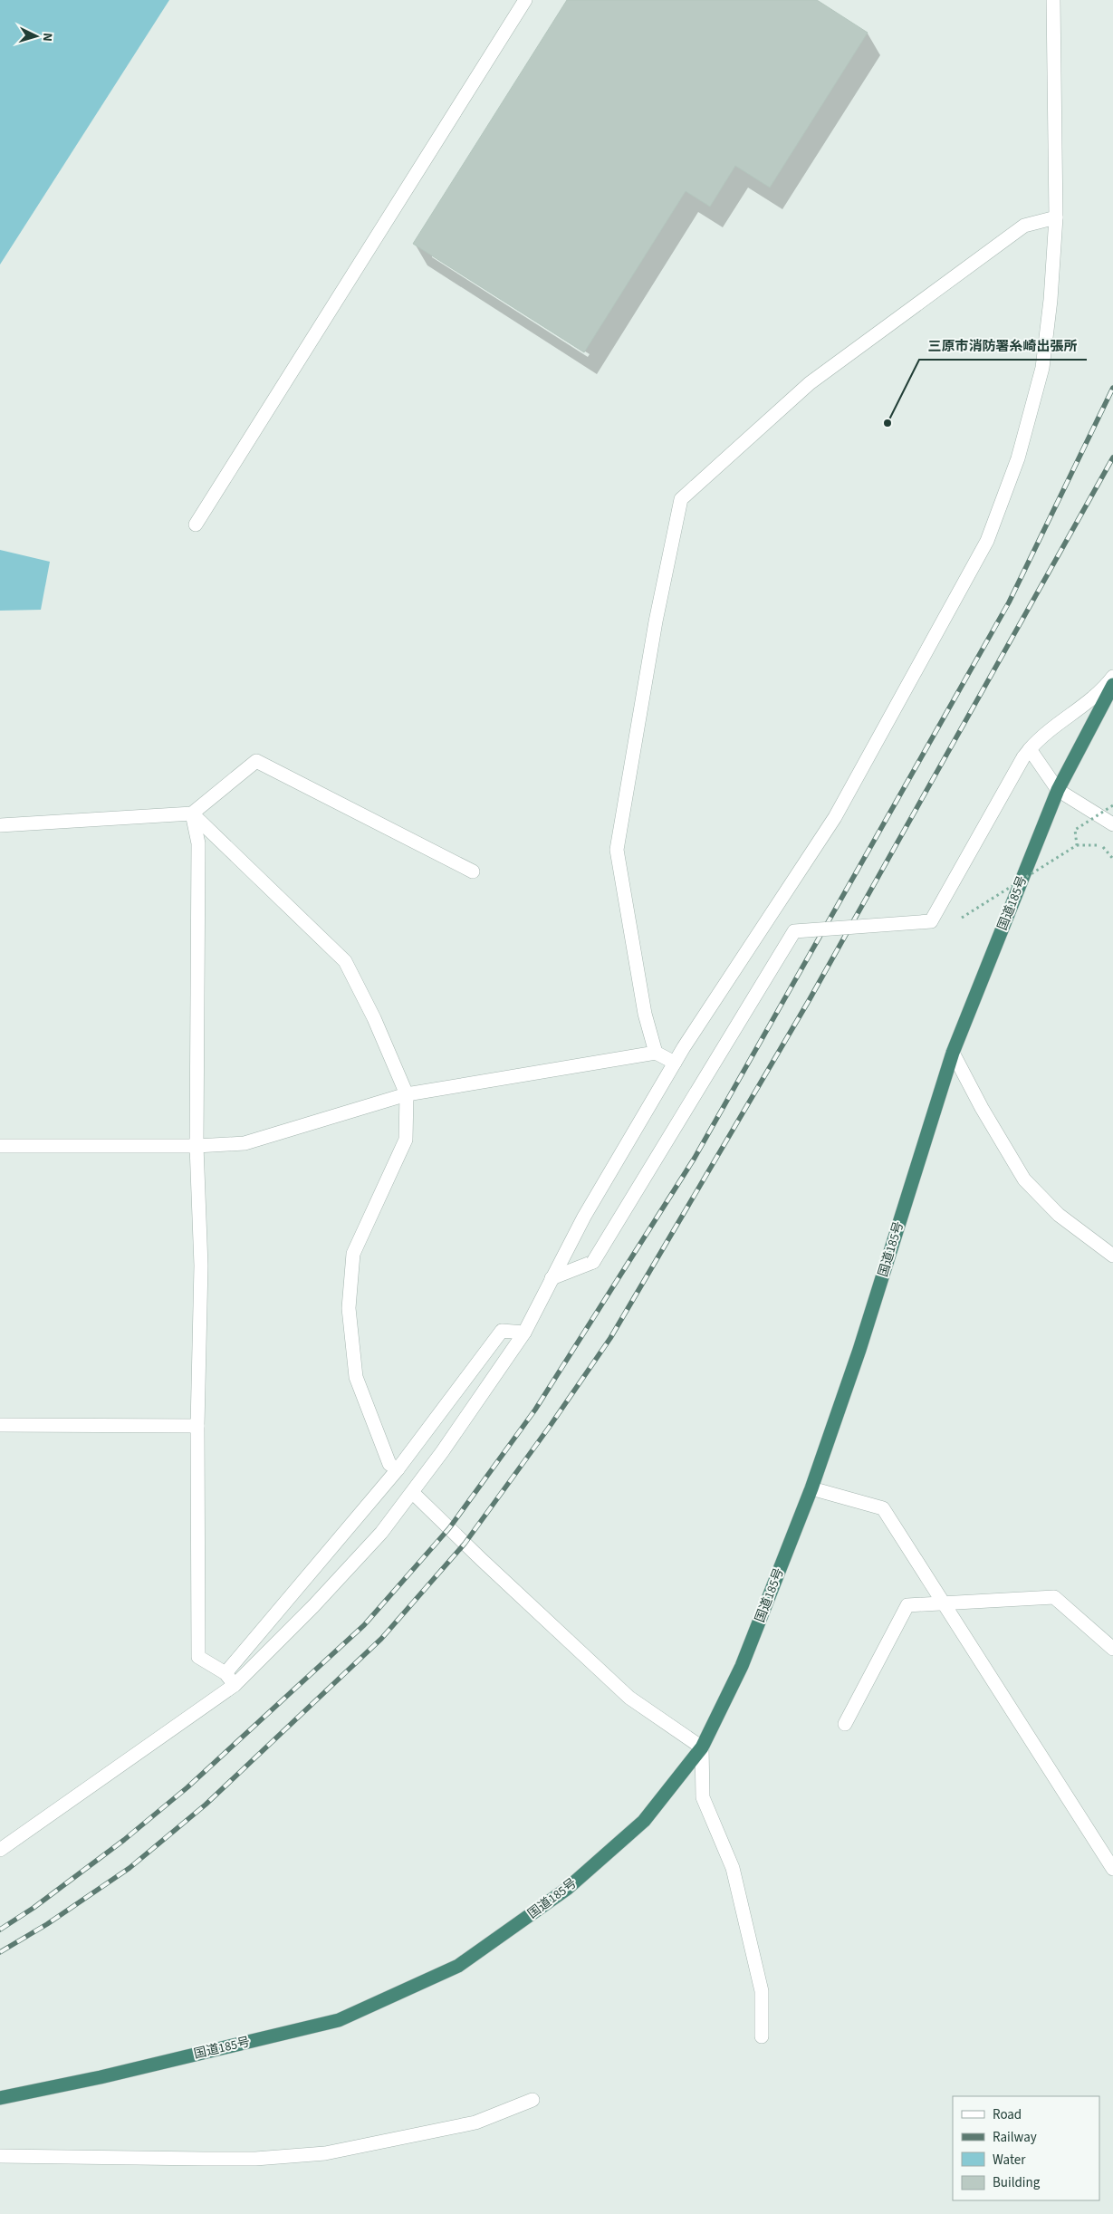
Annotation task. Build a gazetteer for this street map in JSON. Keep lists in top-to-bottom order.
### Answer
{
  "streets": {
    "highway": ["国道185号"]
  },
  "places": ["三原市消防署糸崎出張所"],
  "legend": [
    "Road",
    "Railway",
    "Water",
    "Building"
  ],
  "north": "right"
}
